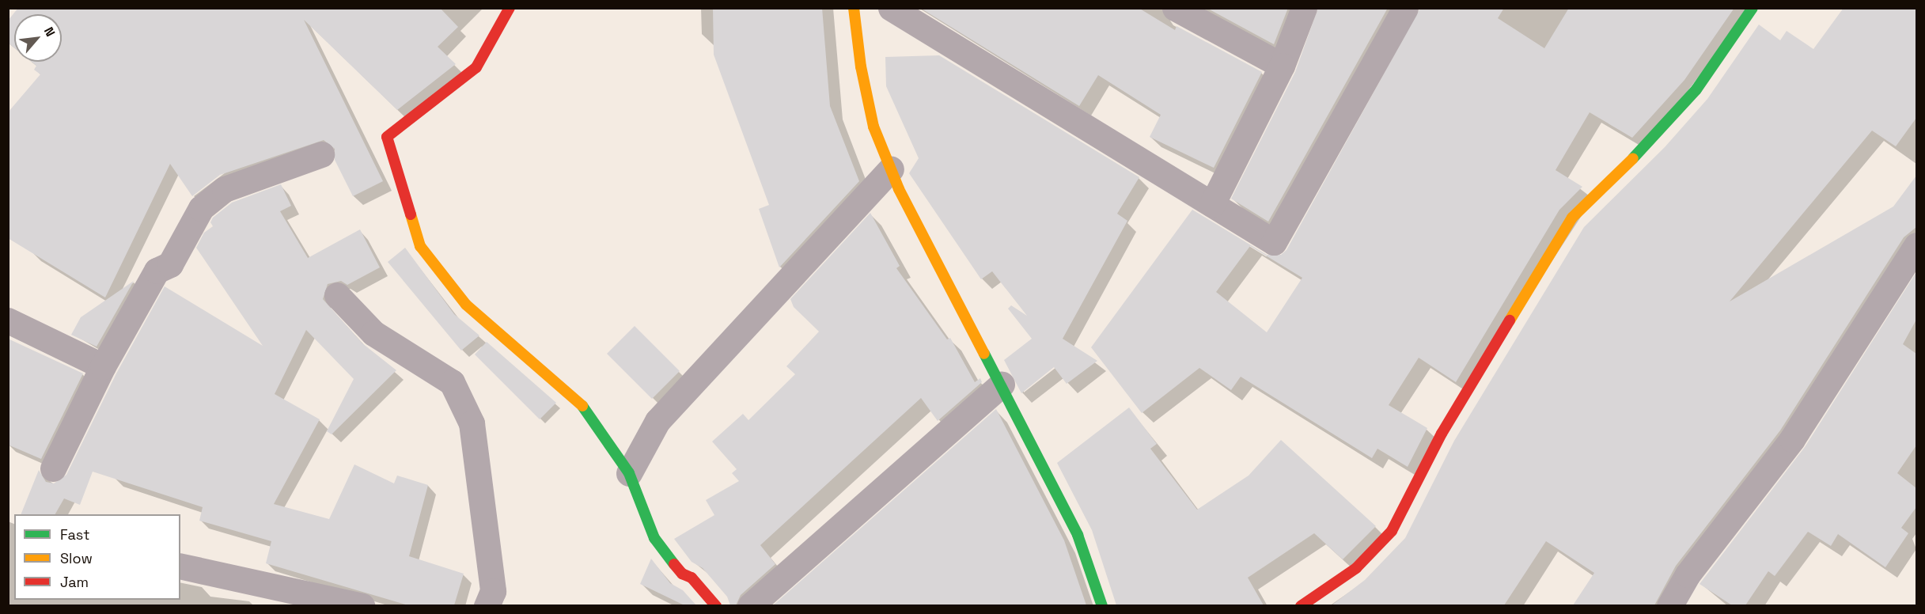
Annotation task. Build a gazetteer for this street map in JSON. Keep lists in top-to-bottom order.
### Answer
{
  "legend": ["Fast", "Slow", "Jam"],
  "north": "top right"
}
